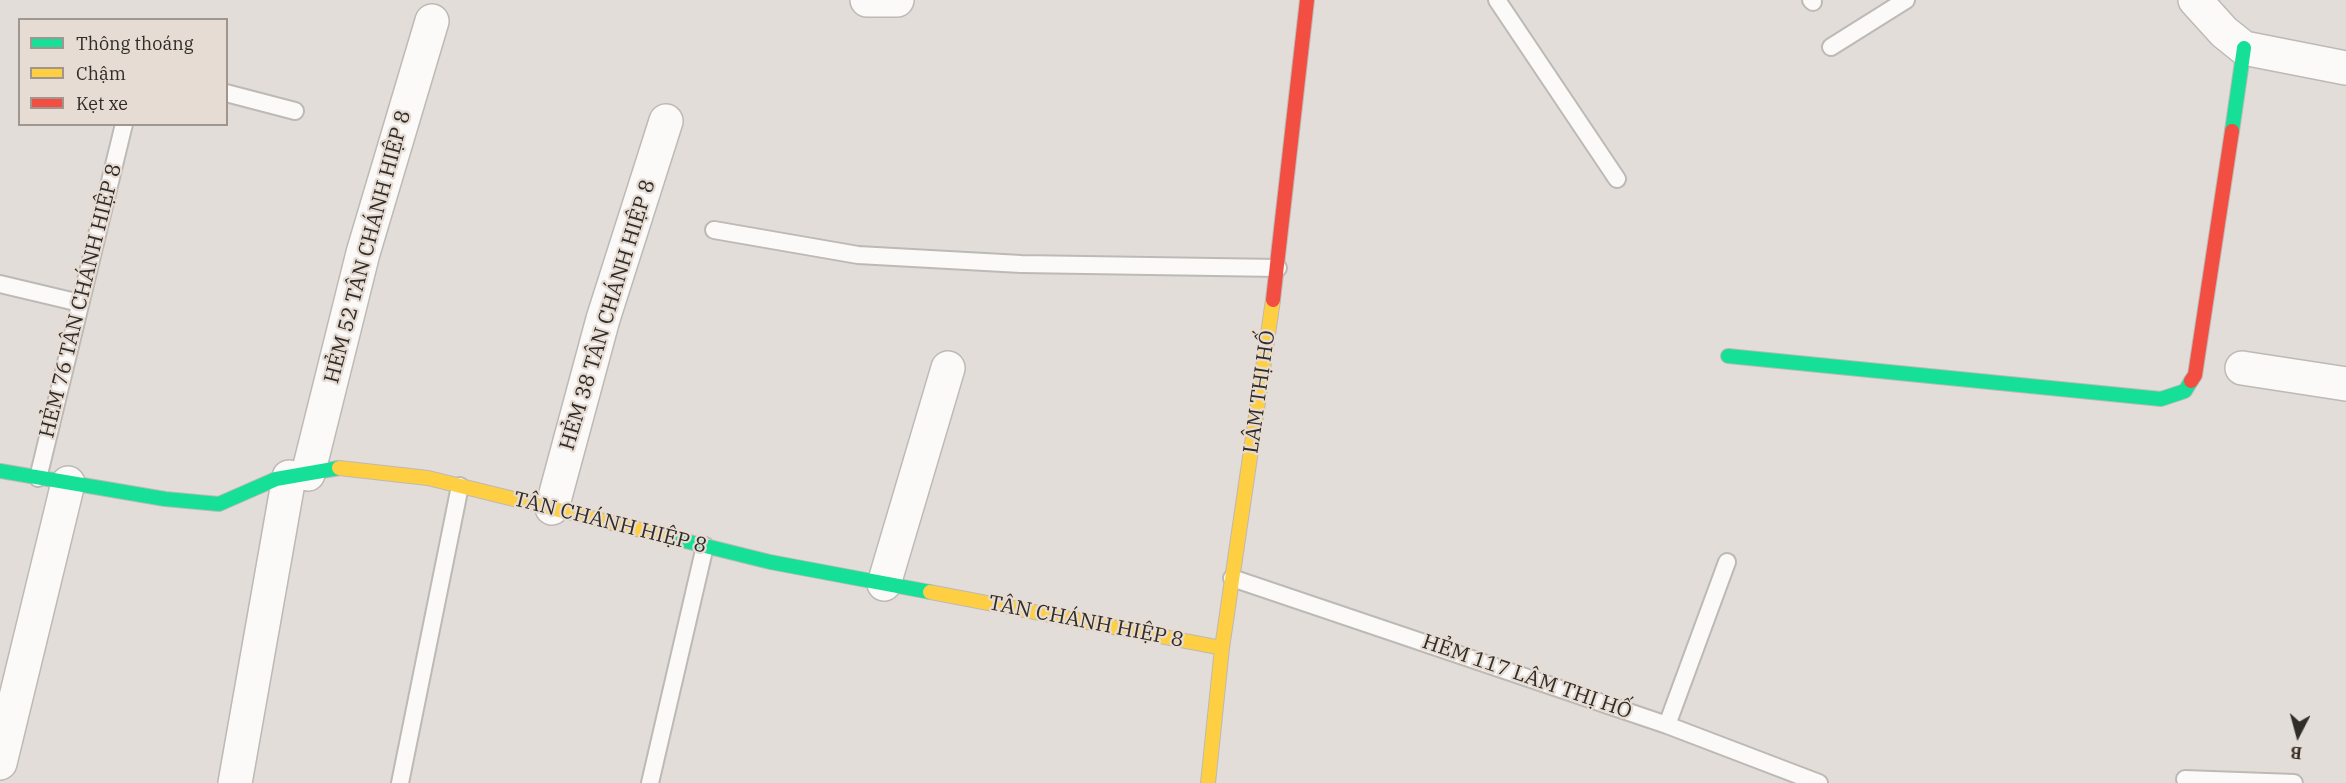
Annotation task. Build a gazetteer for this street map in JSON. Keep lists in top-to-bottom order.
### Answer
{
  "streets": {
    "street": [
      "HẺM 52 TÂN CHÁNH HIỆP 8",
      "HẺM 38 TÂN CHÁNH HIỆP 8",
      "LÂM THỊ HỐ",
      "TÂN CHÁNH HIỆP 8"
    ],
    "lane": ["HẺM 76 TÂN CHÁNH HIỆP 8", "HẺM 117 LÂM THỊ HỐ"]
  },
  "crossings": [
    ["HẺM 52 TÂN CHÁNH HIỆP 8", "TÂN CHÁNH HIỆP 8"],
    ["HẺM 76 TÂN CHÁNH HIỆP 8", "TÂN CHÁNH HIỆP 8"],
    ["HẺM 38 TÂN CHÁNH HIỆP 8", "TÂN CHÁNH HIỆP 8"],
    ["LÂM THỊ HỐ", "TÂN CHÁNH HIỆP 8"],
    ["LÂM THỊ HỐ", "HẺM 117 LÂM THỊ HỐ"]
  ],
  "legend": ["Thông thoáng", "Chậm", "Kẹt xe"],
  "north": "bottom"
}
